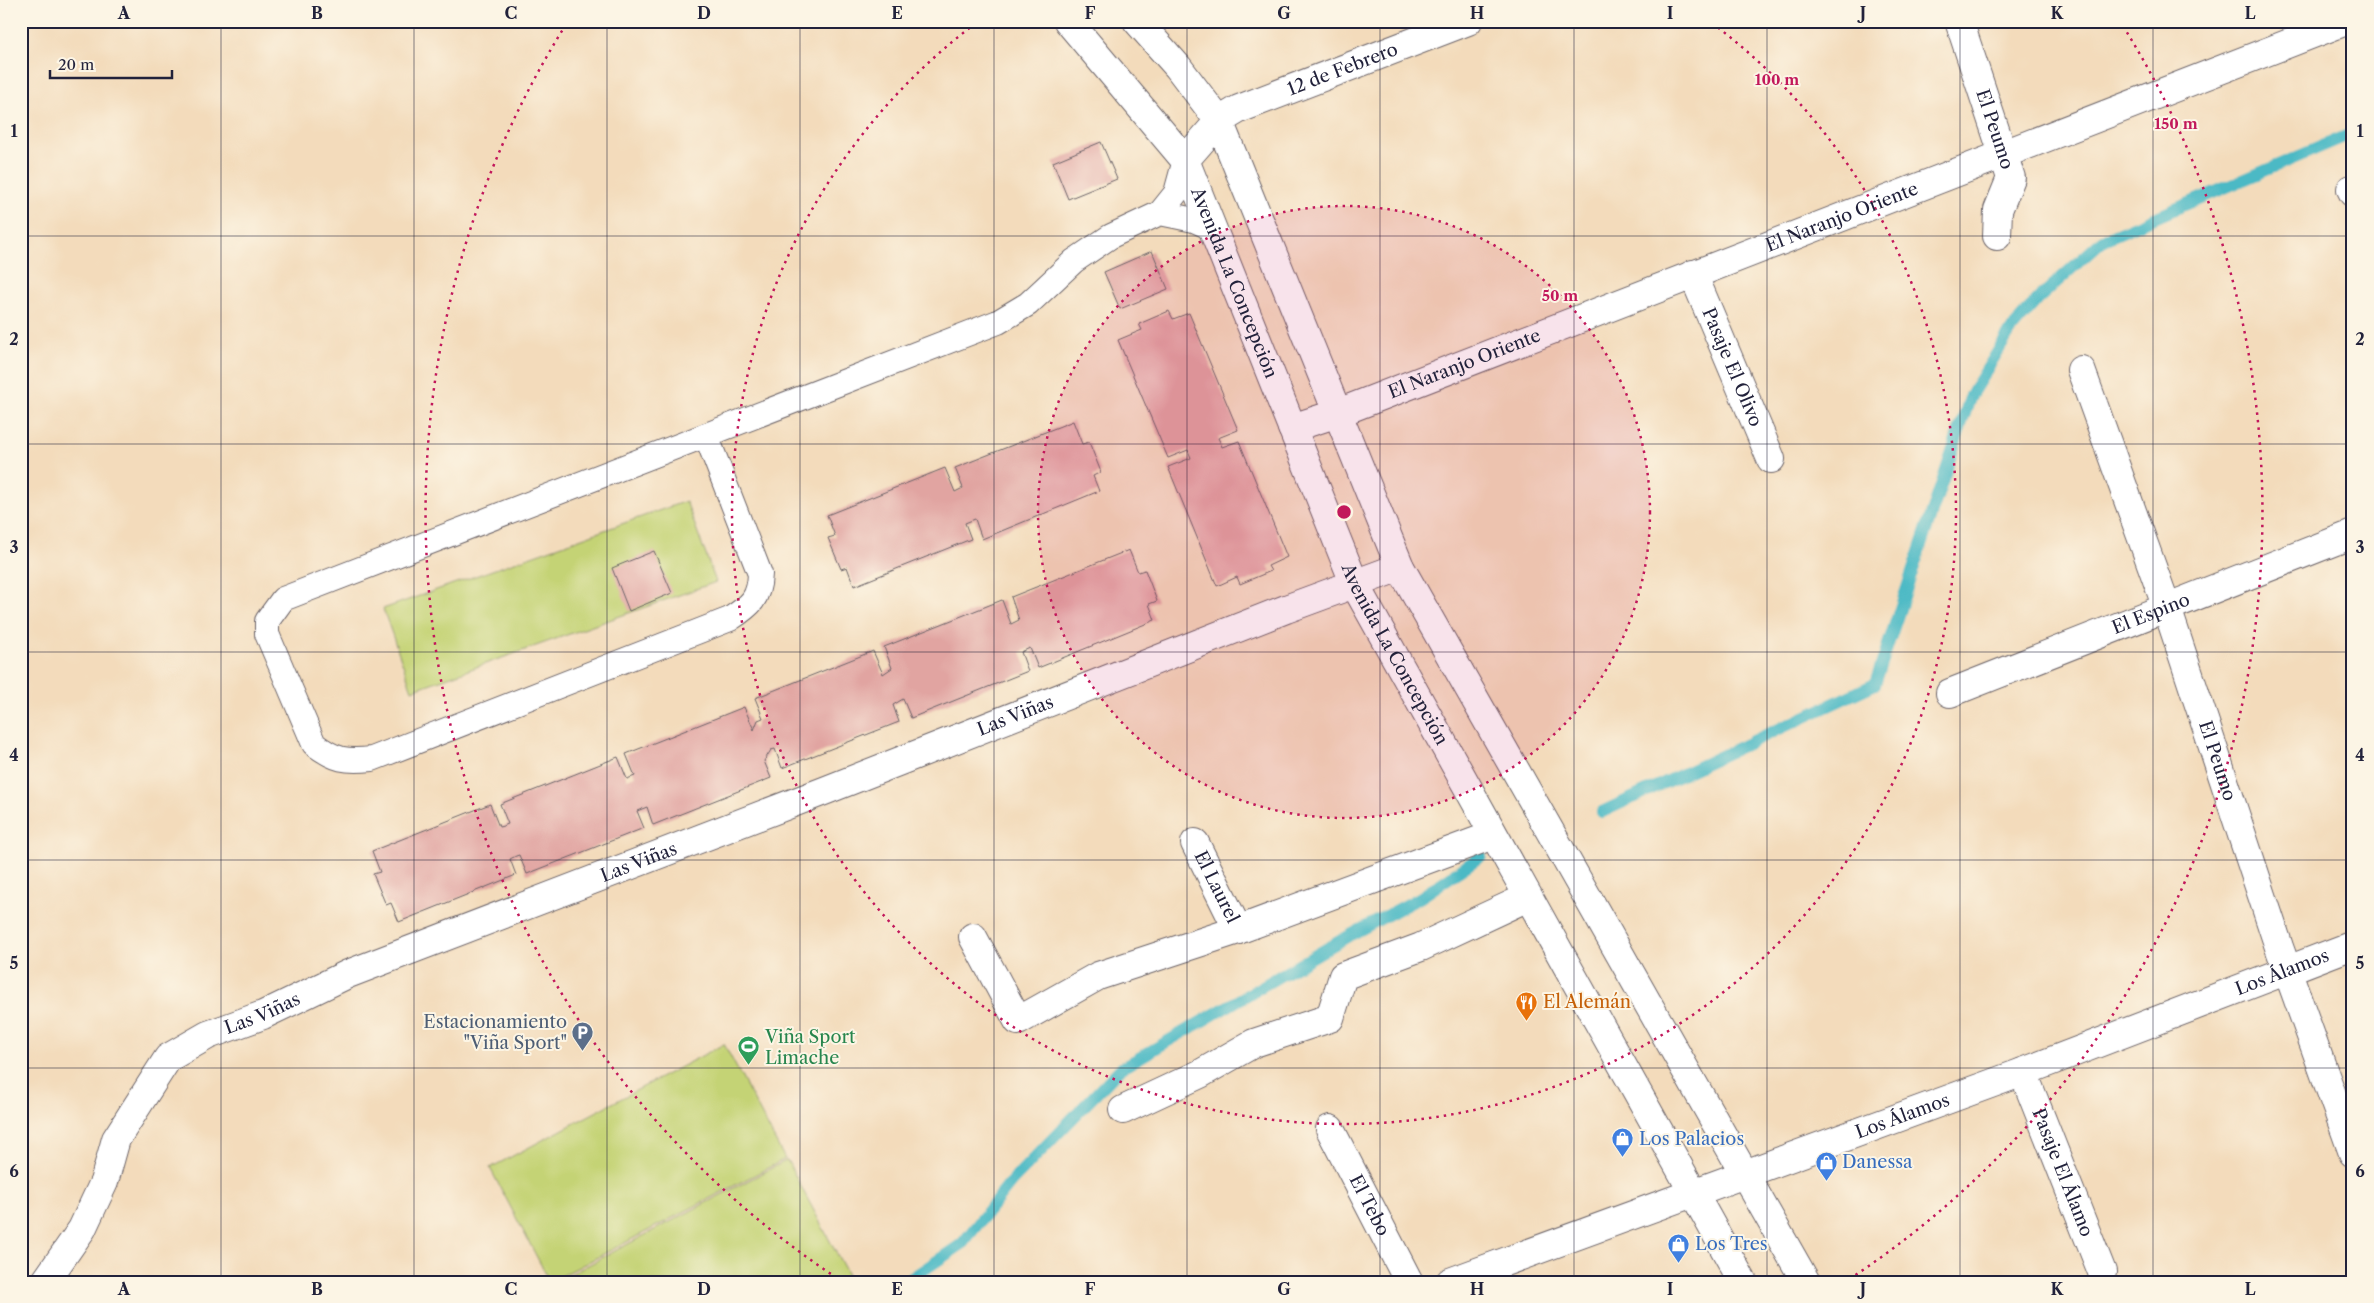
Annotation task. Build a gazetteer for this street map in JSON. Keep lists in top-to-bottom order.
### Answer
{
  "streets": {
    "street": [
      "12 de Febrero",
      "El Peumo",
      "El Naranjo Oriente",
      "Avenida La Concepción",
      "Pasaje El Olivo",
      "El Espino",
      "Las Viñas",
      "El Laurel",
      "Los Álamos",
      "Pasaje El Álamo",
      "El Tebo"
    ]
  },
  "crossings": [
    ["12 de Febrero", "Avenida La Concepción"],
    ["El Peumo", "El Naranjo Oriente"],
    ["El Peumo", "El Espino"],
    ["El Peumo", "Los Álamos"],
    ["El Naranjo Oriente", "Avenida La Concepción"],
    ["El Naranjo Oriente", "Pasaje El Olivo"],
    ["Avenida La Concepción", "Las Viñas"],
    ["Avenida La Concepción", "Los Álamos"],
    ["Los Álamos", "Pasaje El Álamo"]
  ],
  "places": {
    "restaurant": ["El Alemán"],
    "parking": ["Estacionamiento \"Viña Sport\""],
    "sports": ["Viña Sport Limache"],
    "shop": ["Los Palacios", "Danessa", "Los Tres"]
  },
  "scale_bar": "20 m",
  "grid": {
    "columns": [
      "A",
      "B",
      "C",
      "D",
      "E",
      "F",
      "G",
      "H",
      "I",
      "J",
      "K",
      "L"
    ],
    "rows": [
      "1",
      "2",
      "3",
      "4",
      "5",
      "6"
    ]
  },
  "rings": ["100 m", "150 m", "50 m"]
}
